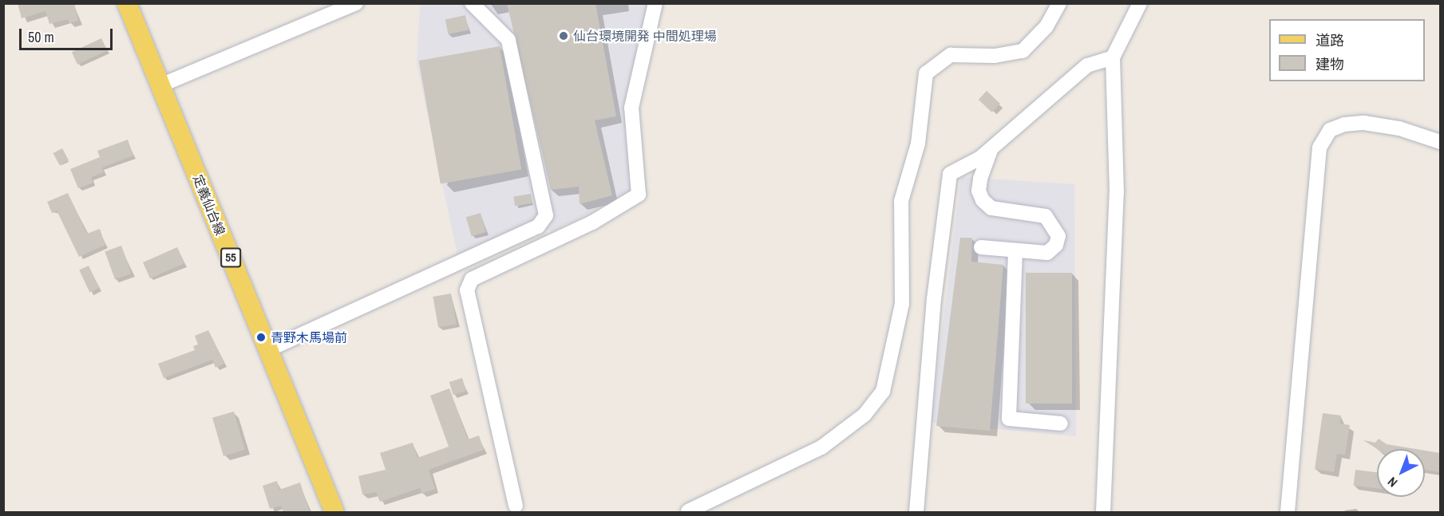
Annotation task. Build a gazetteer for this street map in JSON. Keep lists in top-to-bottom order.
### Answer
{
  "streets": {
    "main road": ["定義仙台線", "55"]
  },
  "places": ["仙台環境開発 中間処理場", "青野木馬場前"],
  "legend": ["道路", "建物"],
  "scale_bar": "50 m",
  "north": "bottom left"
}
